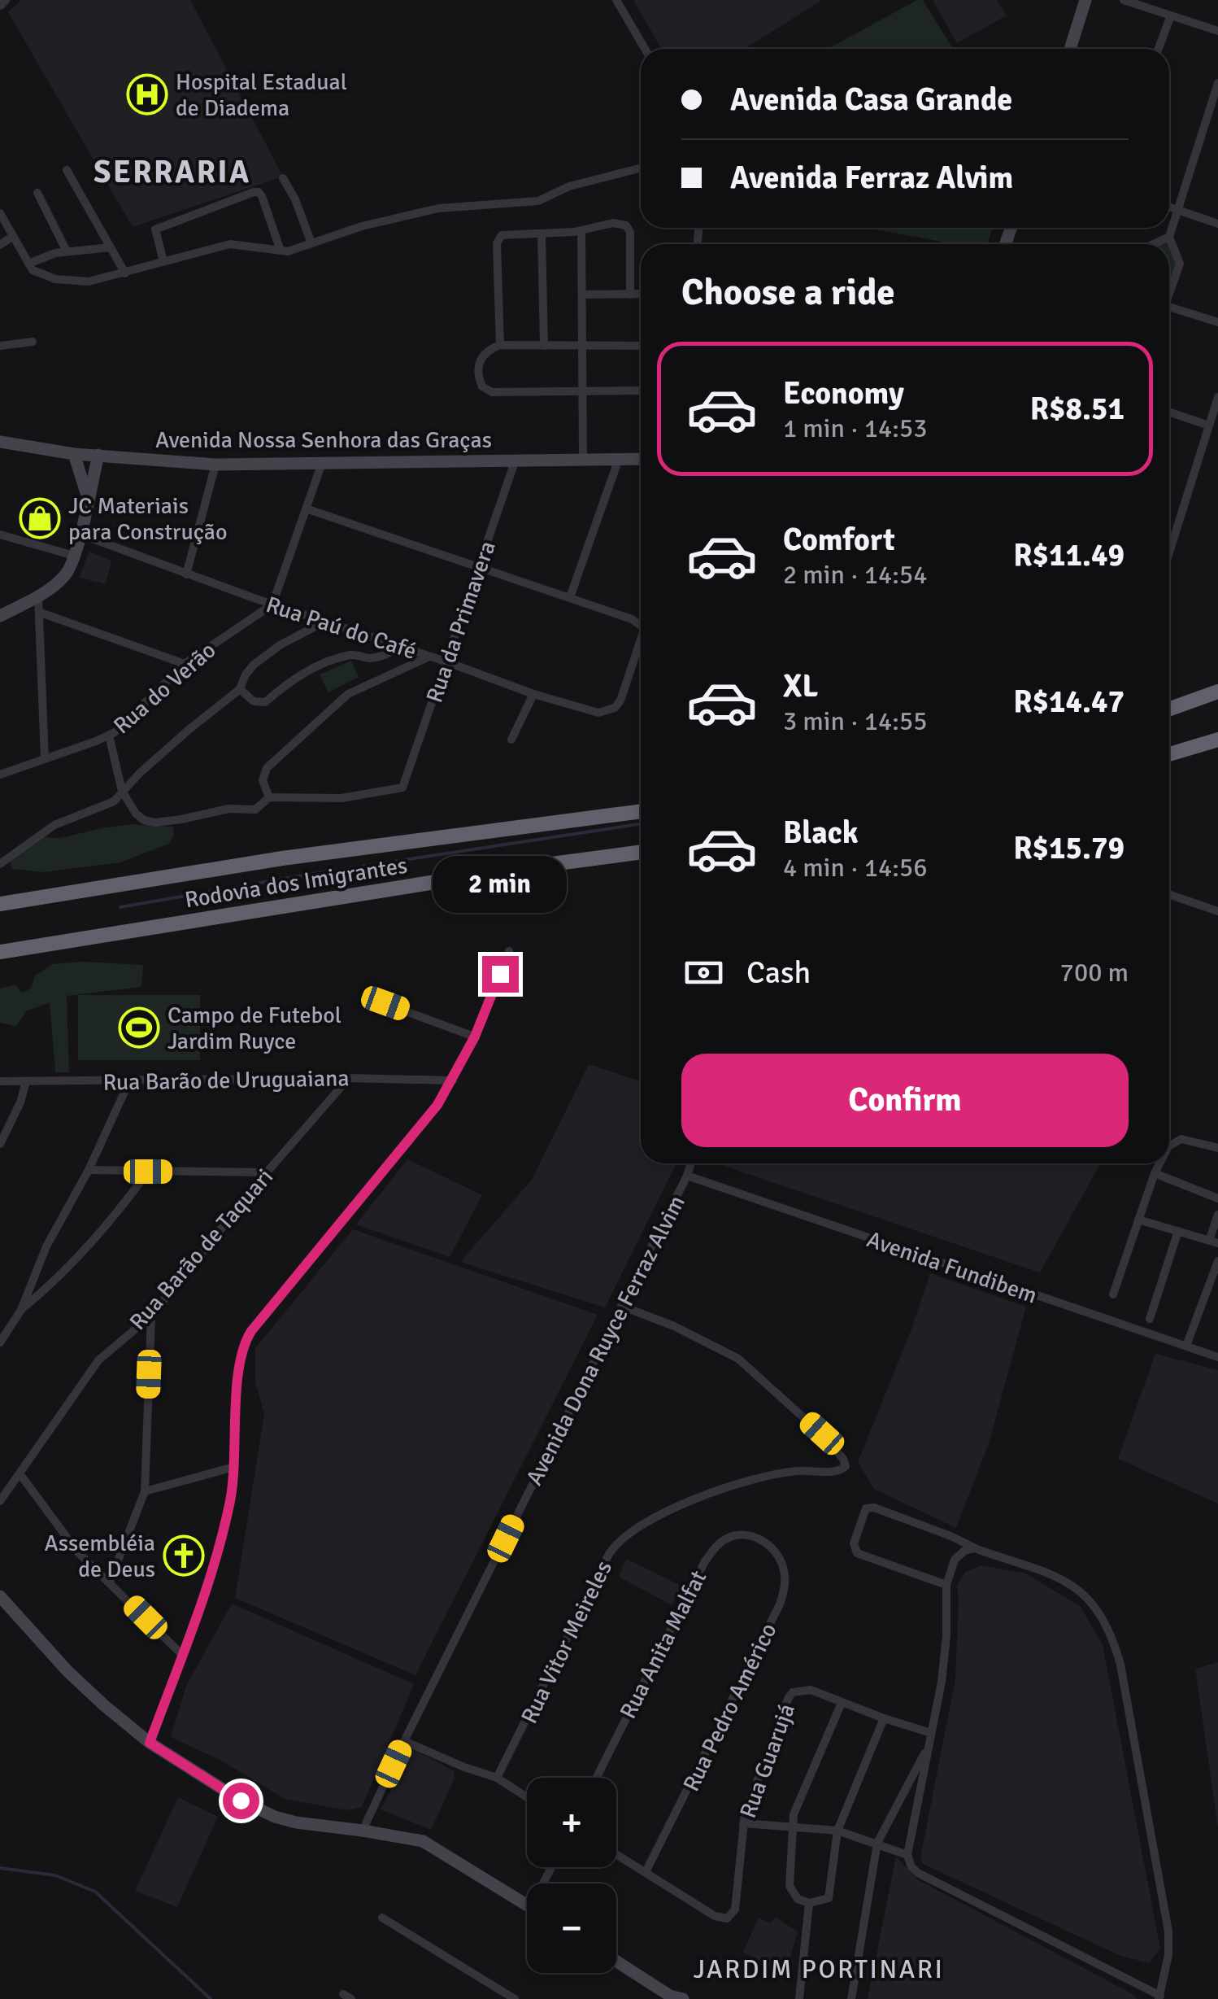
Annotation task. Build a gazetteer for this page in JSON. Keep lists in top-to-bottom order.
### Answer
{
  "streets": {
    "highway": ["Rodovia dos Imigrantes"],
    "main road": ["Avenida Nossa Senhora das Graças"],
    "street": [
      "Rua da Primavera",
      "Rua Paú do Café",
      "Rua do Verão",
      "Rua Barão de Uruguaiana",
      "Rua Barão de Taquari",
      "Avenida Fundibem",
      "Avenida Dona Ruyce Ferraz Alvim",
      "Rua Vitor Meireles",
      "Rua Anita Malfat",
      "Rua Pedro Américo",
      "Rua Guarujá"
    ]
  },
  "crossings": [
    ["Avenida Nossa Senhora das Graças", "Rua da Primavera"],
    ["Rua da Primavera", "Rua Paú do Café"],
    ["Rua Paú do Café", "Rua do Verão"],
    ["Rua Barão de Uruguaiana", "Rua Barão de Taquari"],
    ["Avenida Fundibem", "Avenida Dona Ruyce Ferraz Alvim"],
    ["Avenida Dona Ruyce Ferraz Alvim", "Rua Vitor Meireles"],
    ["Rua Anita Malfat", "Rua Pedro Américo"],
    ["Rua Pedro Américo", "Rua Guarujá"]
  ],
  "districts": ["SERRARIA", "JARDIM PORTINARI"],
  "places": {
    "hospital": ["Hospital Estadual de Diadema"],
    "shop": ["JC Materiais para Construção"],
    "sports": ["Campo de Futebol Jardim Ruyce"],
    "church": ["Assembléia de Deus"]
  },
  "page": {
    "banner": ["Avenida Casa Grande", "Avenida Ferraz Alvim"],
    "heading": "Choose a ride",
    "list": [
      {
        "name": "Economy",
        "note": "1 min · 14:53",
        "value": "R$8.51"
      },
      {
        "name": "Comfort",
        "note": "2 min · 14:54",
        "value": "R$11.49"
      },
      {
        "name": "XL",
        "note": "3 min · 14:55",
        "value": "R$14.47"
      },
      {
        "name": "Black",
        "note": "4 min · 14:56",
        "value": "R$15.79"
      }
    ],
    "bubble": "2 min",
    "pay": ["Cash", "700 m"],
    "buttons": "Confirm",
    "map_buttons": ["+", "−"]
  }
}
